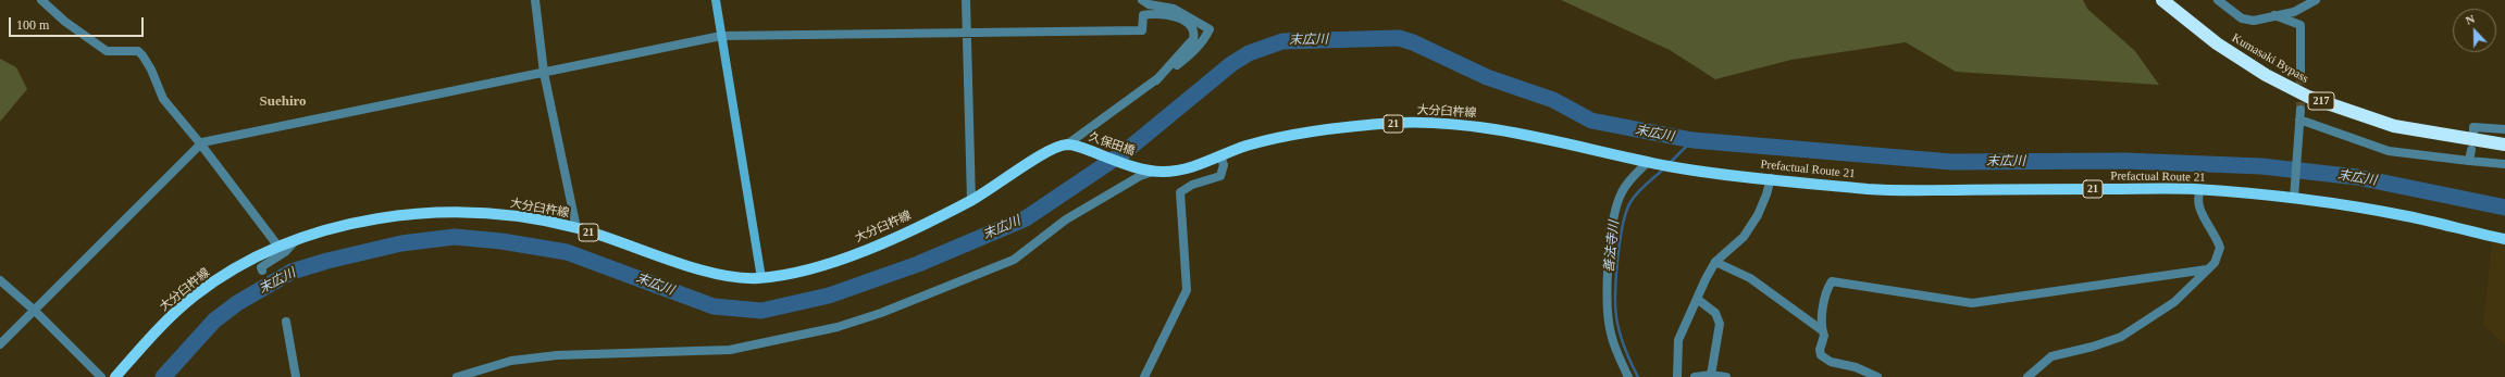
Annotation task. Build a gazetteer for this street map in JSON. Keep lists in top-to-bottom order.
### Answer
{
  "streets": {
    "highway": ["Kumasaki Bypass", "217"],
    "main road": [
      "大分臼杵線",
      "21",
      "久保田橋",
      "Prefactual Route 21"
    ]
  },
  "crossings": [
    ["大分臼杵線", "久保田橋"],
    ["大分臼杵線", "Prefactual Route 21"]
  ],
  "districts": ["Suehiro"],
  "water": ["末広川", "善法寺川"],
  "scale_bar": "100 m",
  "north": "top"
}
